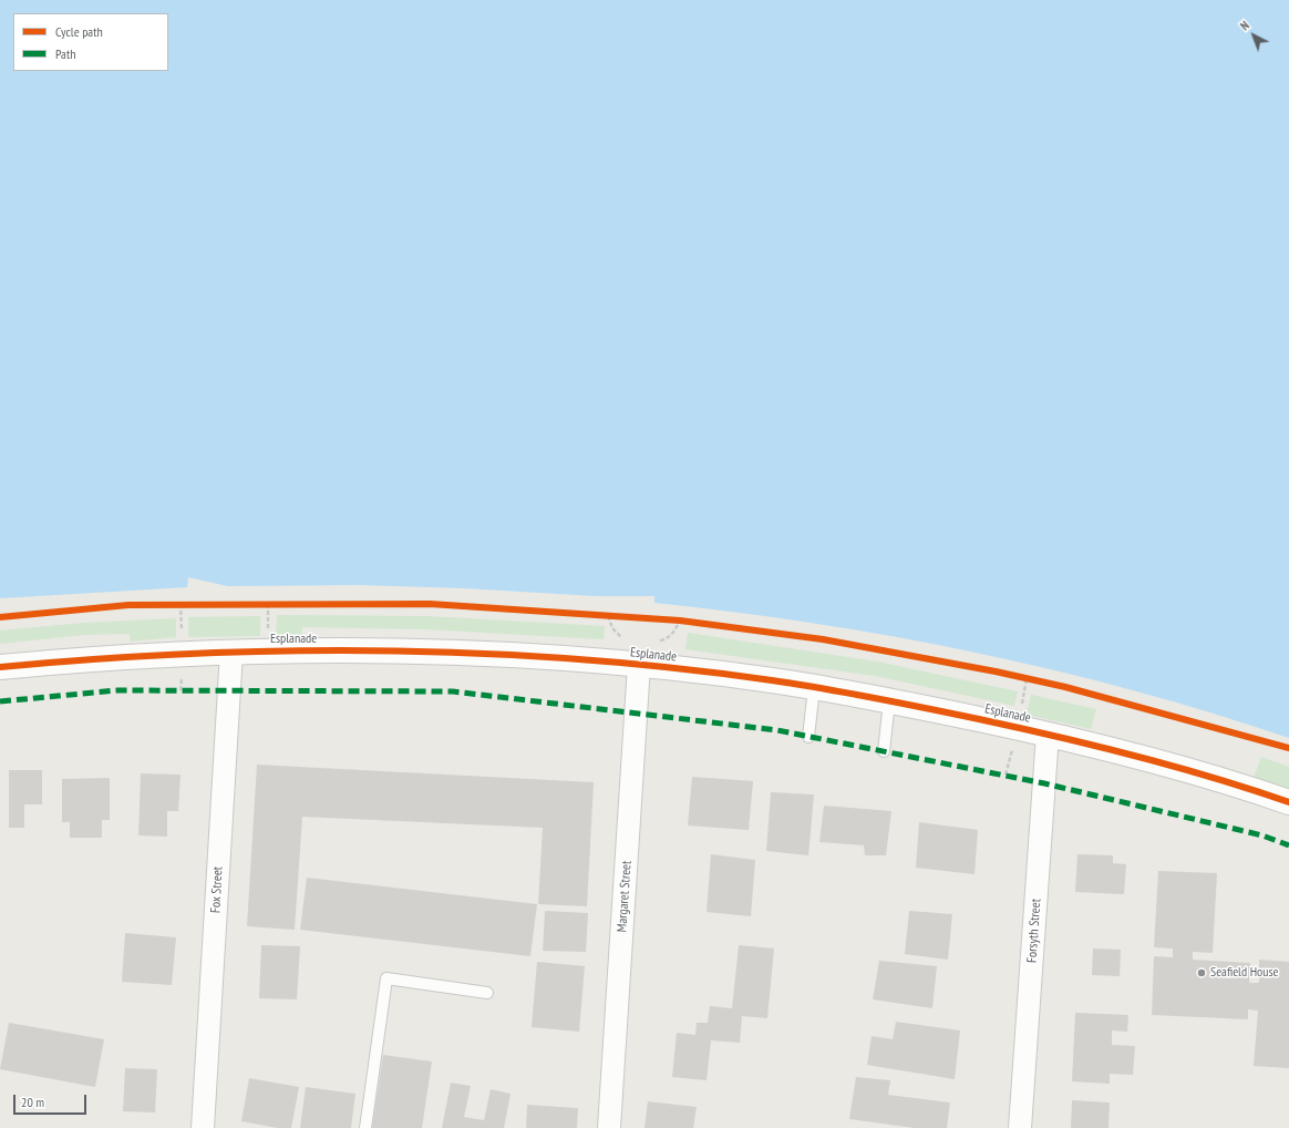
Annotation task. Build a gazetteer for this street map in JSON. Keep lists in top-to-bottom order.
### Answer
{
  "streets": {
    "street": [
      "Esplanade",
      "Fox Street",
      "Margaret Street",
      "Forsyth Street"
    ]
  },
  "crossings": [
    ["Esplanade", "Fox Street"],
    ["Esplanade", "Margaret Street"],
    ["Esplanade", "Forsyth Street"]
  ],
  "places": ["Seafield House"],
  "legend": ["Cycle path", "Path"],
  "scale_bar": "20 m",
  "north": "top left"
}
